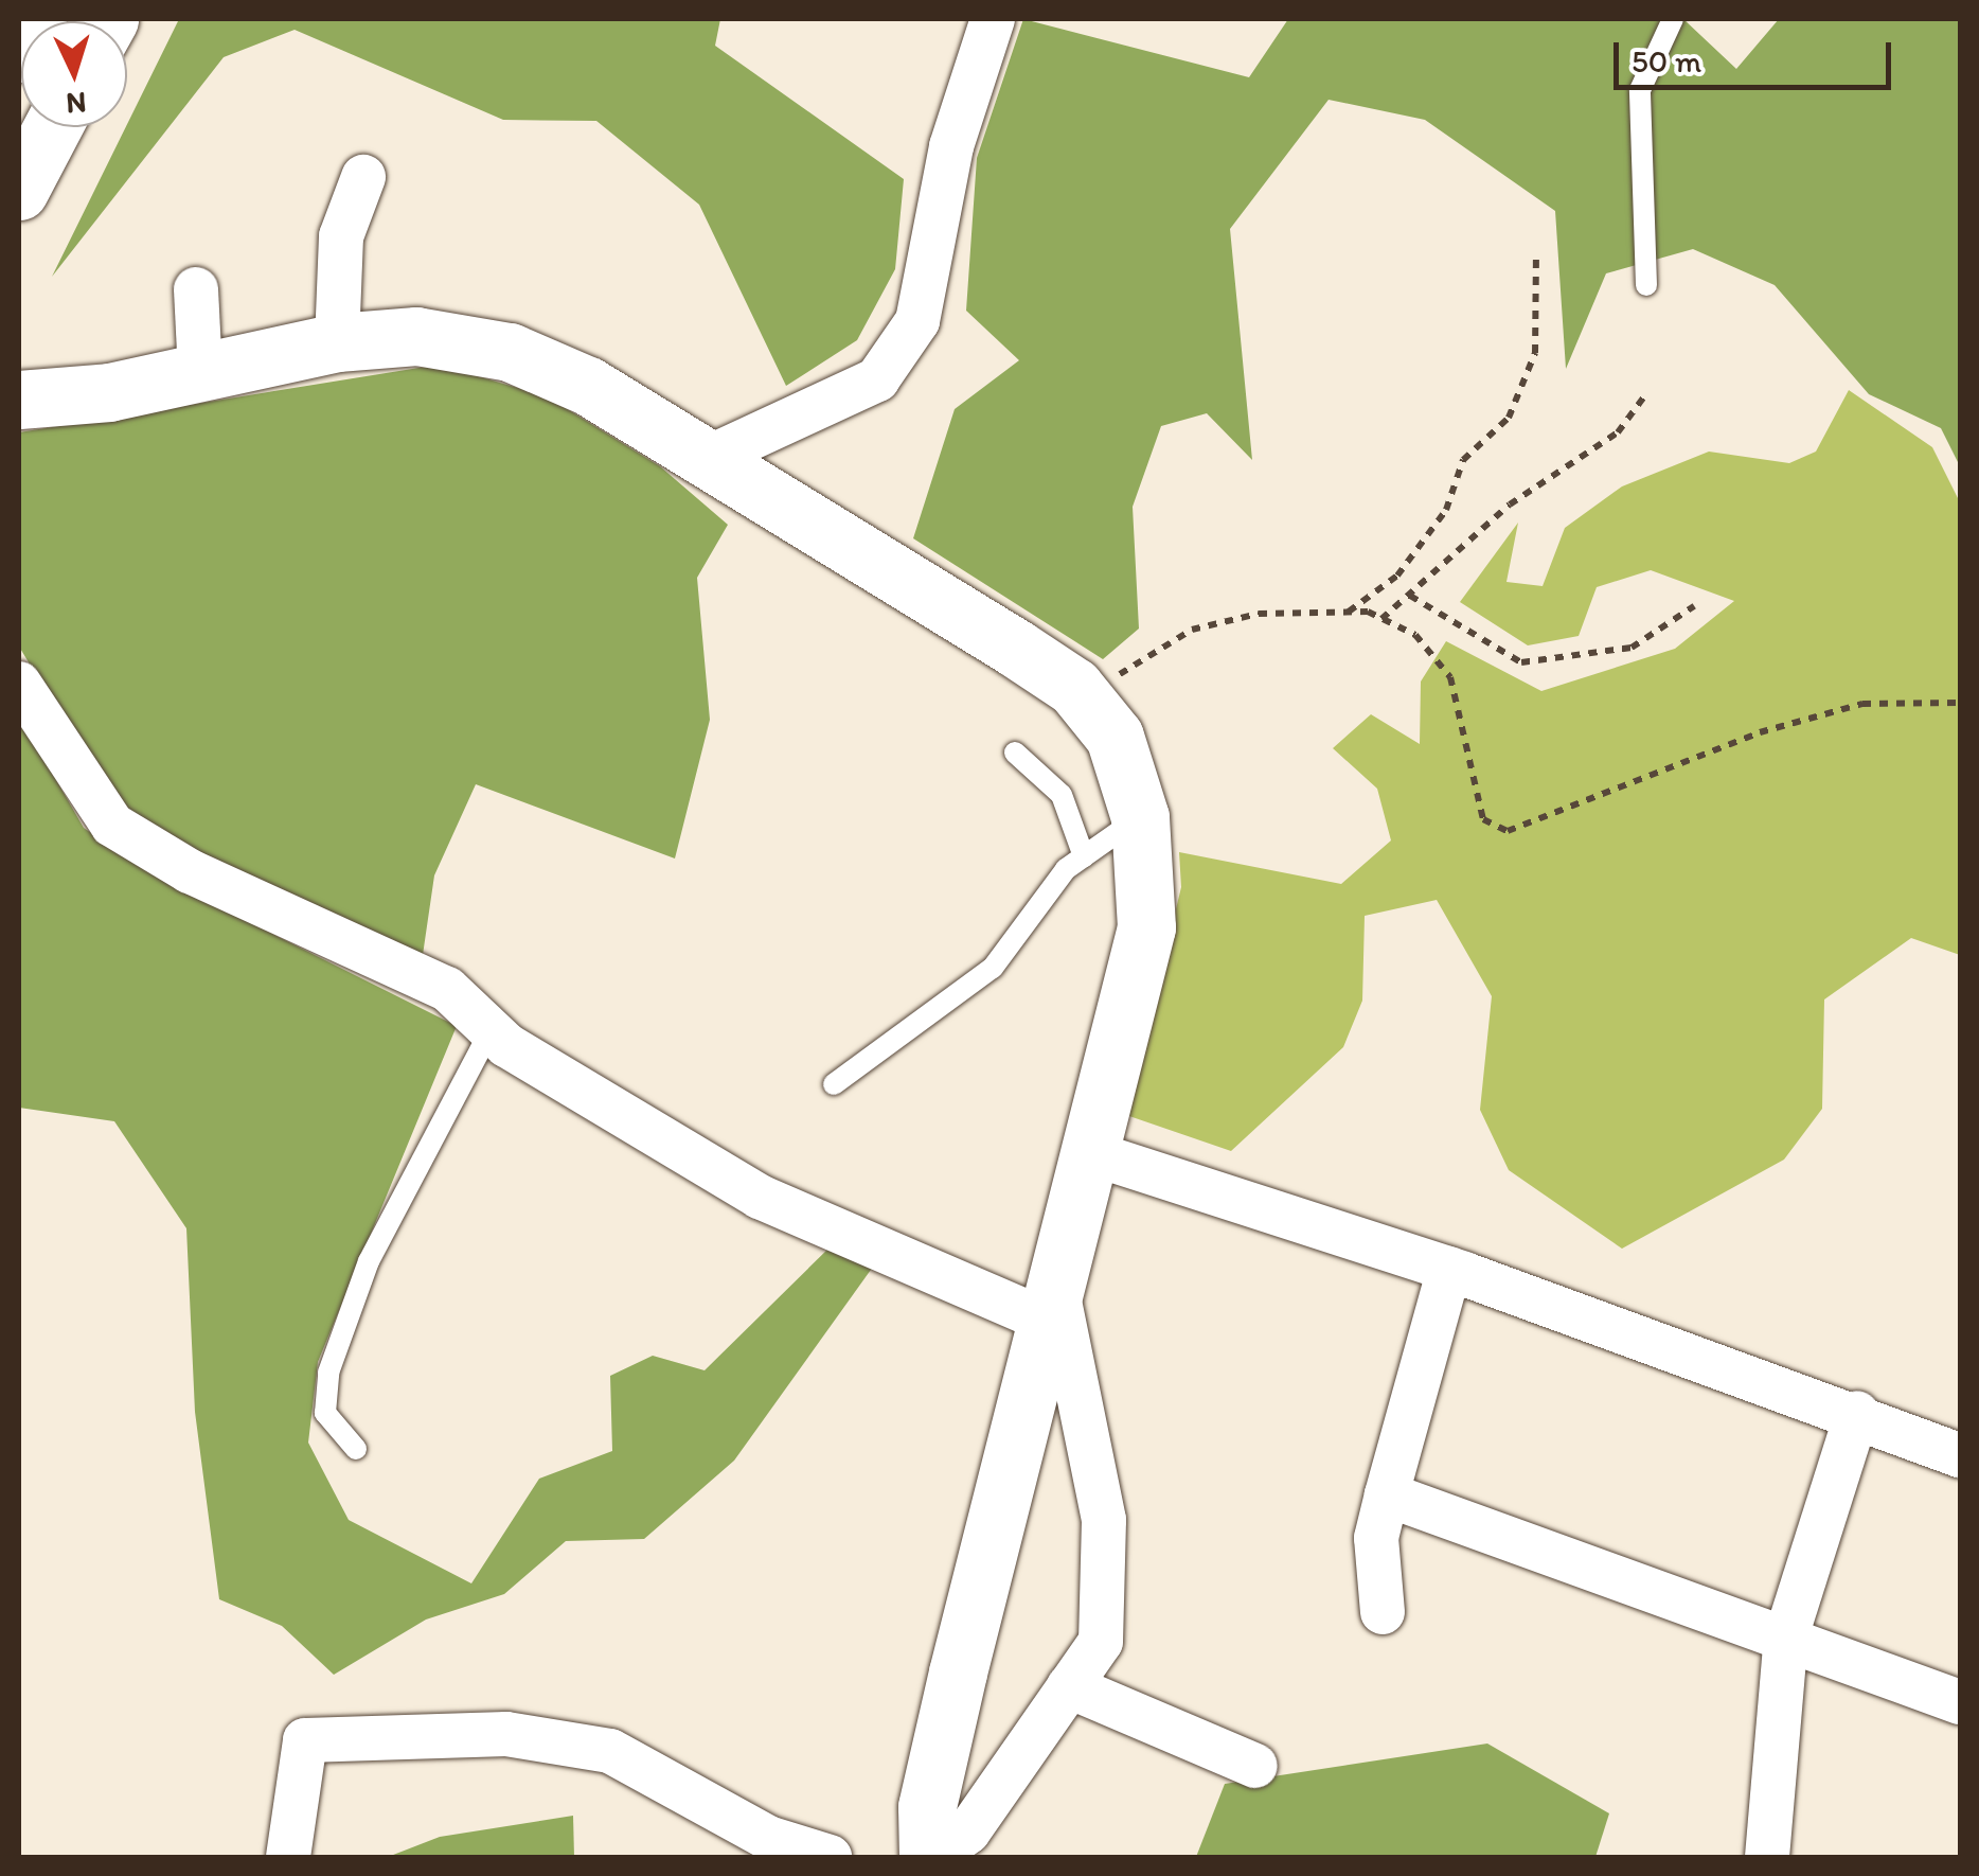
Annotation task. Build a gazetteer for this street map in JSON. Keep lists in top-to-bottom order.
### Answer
{
  "scale_bar": "50 m",
  "north": "bottom"
}
